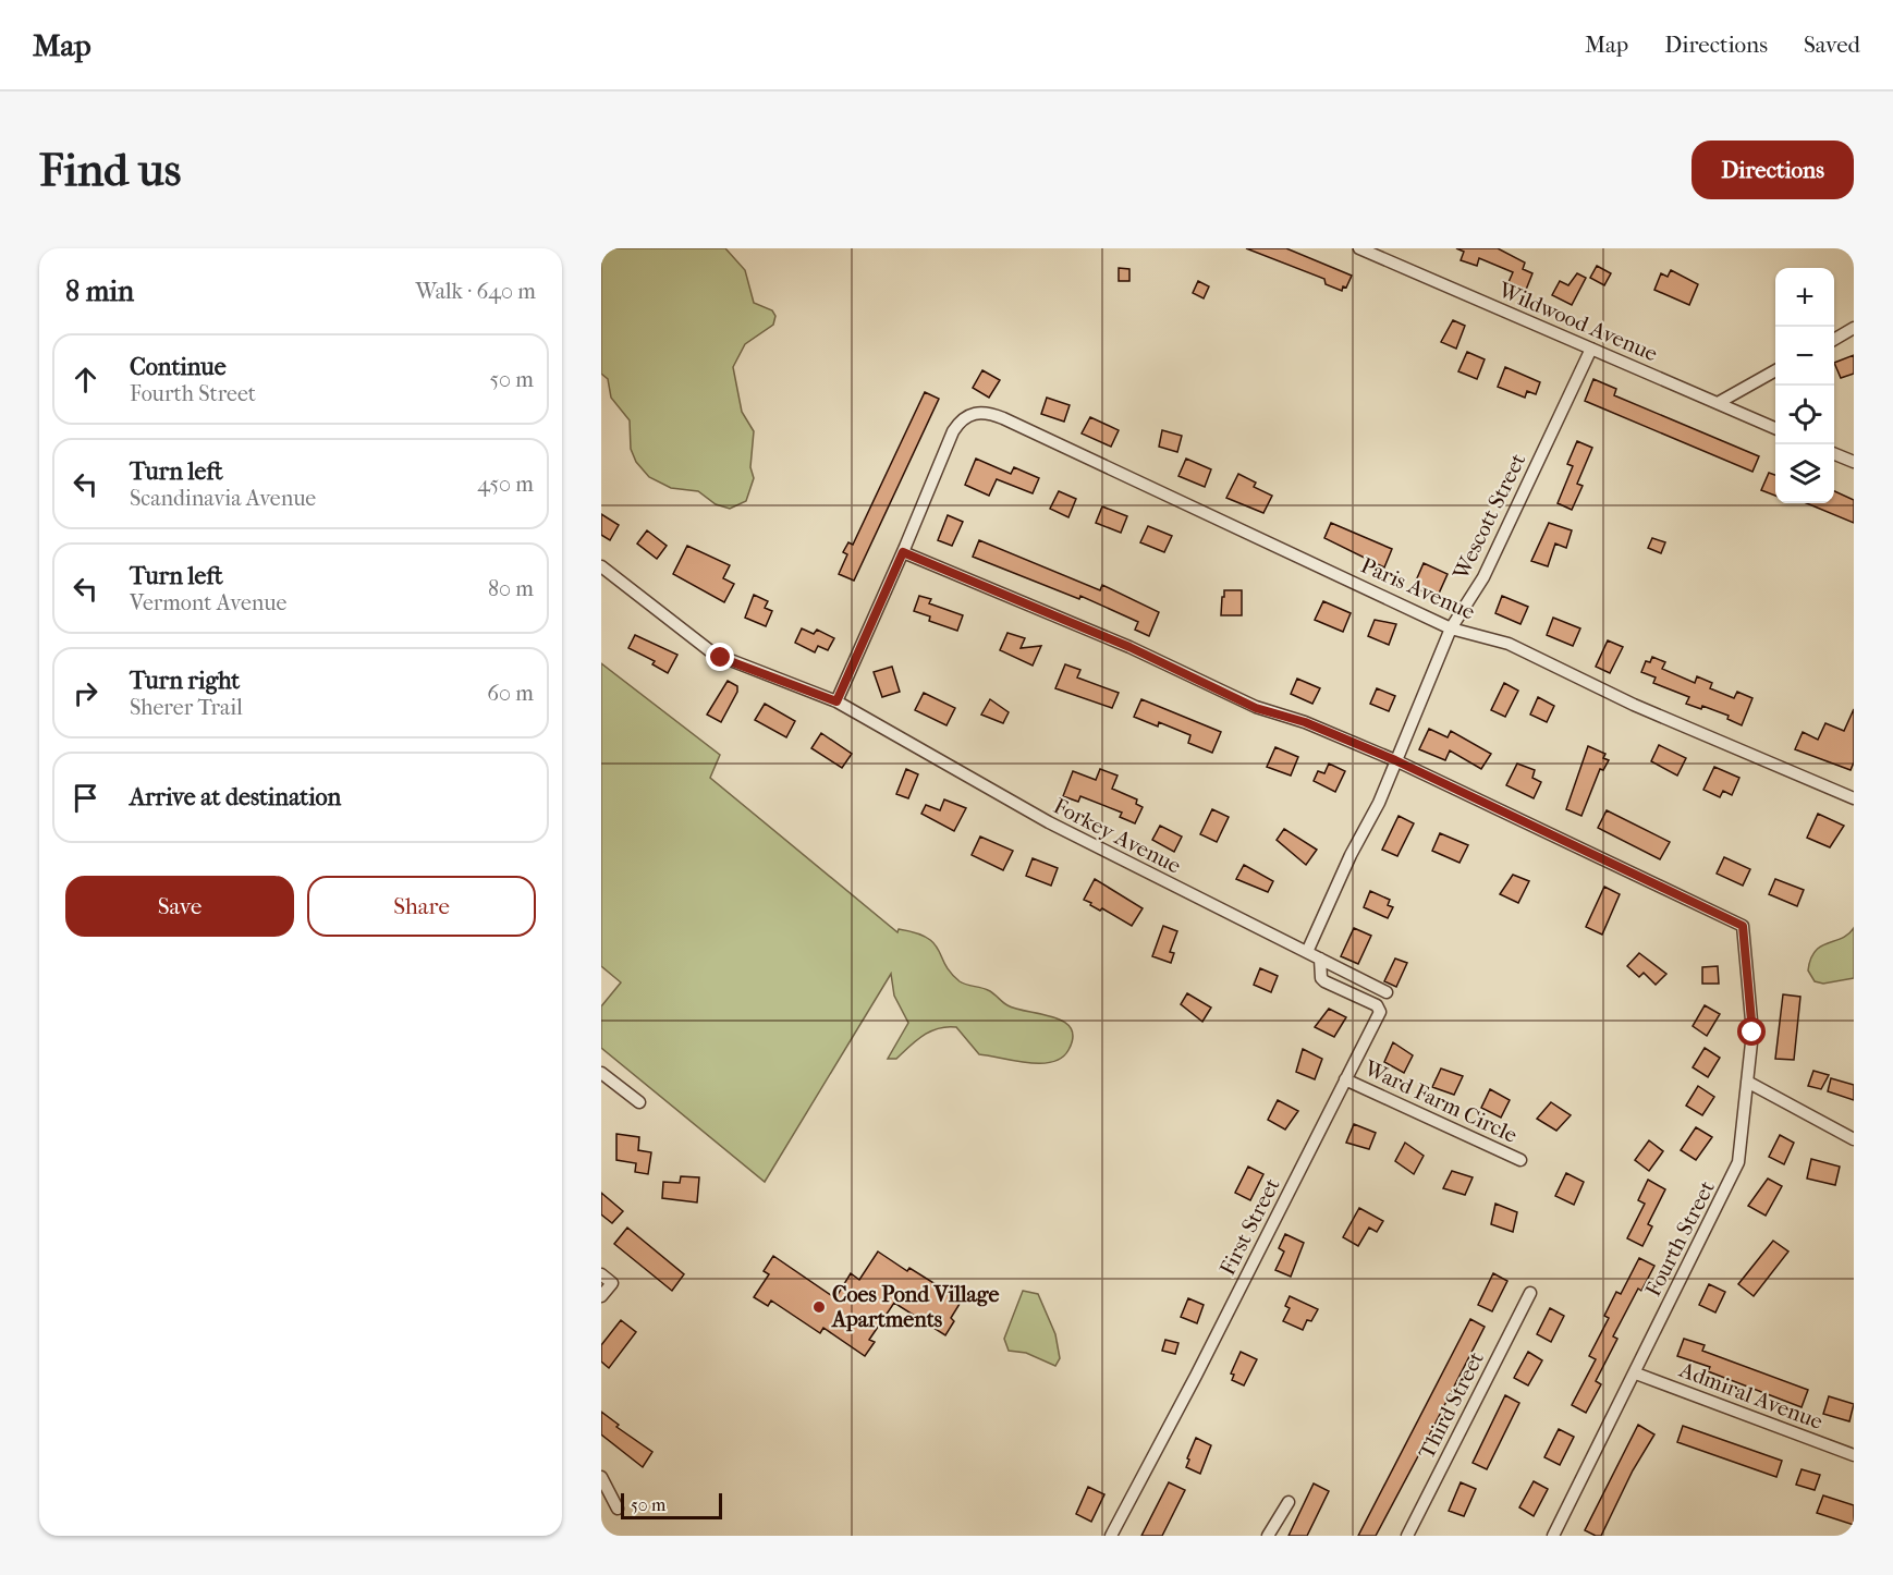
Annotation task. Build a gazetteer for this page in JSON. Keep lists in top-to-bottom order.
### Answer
{
  "streets": {
    "street": [
      "Wildwood Avenue",
      "Wescott Street",
      "Paris Avenue",
      "Forkey Avenue",
      "Ward Farm Circle",
      "First Street",
      "Fourth Street",
      "Admiral Avenue",
      "Third Street"
    ]
  },
  "crossings": [
    ["Wildwood Avenue", "Wescott Street"],
    ["Wescott Street", "Paris Avenue"],
    ["Wescott Street", "Forkey Avenue"],
    ["Wescott Street", "Fourth Street"],
    ["Forkey Avenue", "First Street"],
    ["Ward Farm Circle", "First Street"],
    ["Fourth Street", "Admiral Avenue"]
  ],
  "places": ["Coes Pond Village Apartments"],
  "scale_bar": "50 m",
  "page": {
    "header": "Map",
    "nav": ["Map", "Directions", "Saved"],
    "buttons": [
      "Directions",
      ["Save", "Share"]
    ],
    "title": "Find us",
    "heading": ["8 min", "Walk · 640 m"],
    "map_buttons": ["+", "−"],
    "list": [
      ["Continue", "Fourth Street", "50 m"],
      ["Turn left", "Scandinavia Avenue", "450 m"],
      ["Turn left", "Vermont Avenue", "80 m"],
      ["Turn right", "Sherer Trail", "60 m"],
      "Arrive at destination"
    ],
    "scale": "50 m"
  }
}
